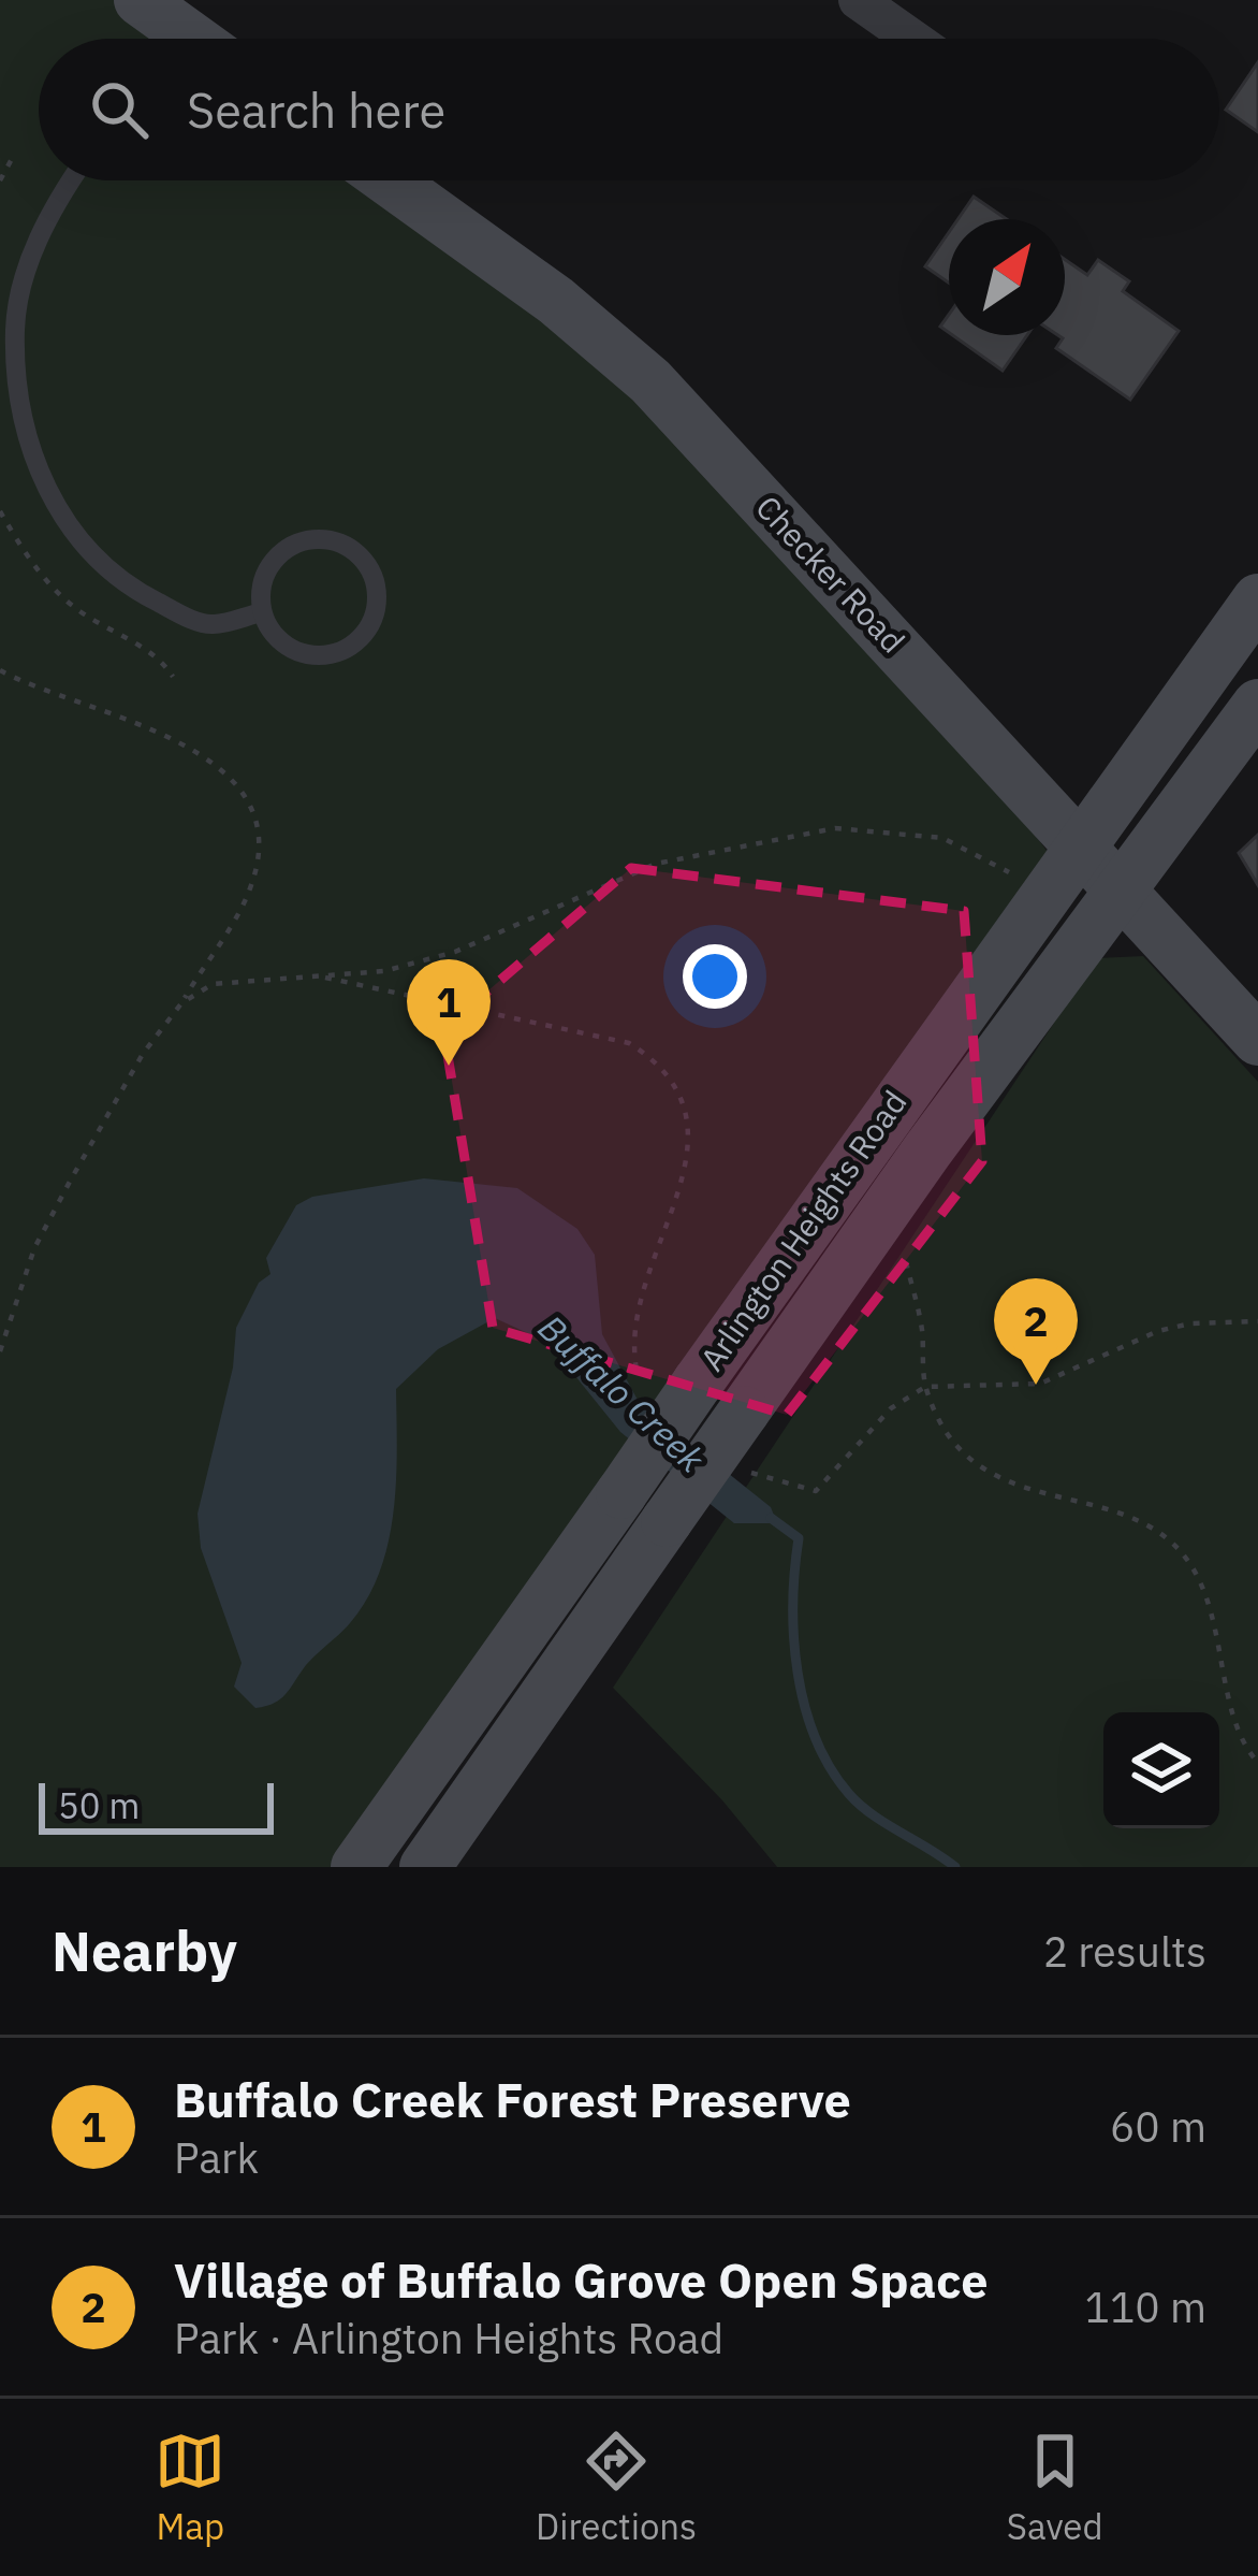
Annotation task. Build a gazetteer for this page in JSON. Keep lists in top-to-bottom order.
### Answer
{
  "streets": {
    "main road": ["Checker Road", "Arlington Heights Road"]
  },
  "crossings": [
    ["Checker Road", "Arlington Heights Road"]
  ],
  "water": ["Buffalo Creek"],
  "scale_bar": "50 m",
  "north": "top right",
  "page": {
    "search": "Search here",
    "pins": ["1", "2"],
    "scale": "50 m",
    "heading": ["Nearby", "2 results"],
    "list": [
      {
        "mark": "1",
        "name": "Buffalo Creek Forest Preserve",
        "note": "Park",
        "value": "60 m"
      },
      {
        "mark": "2",
        "name": "Village of Buffalo Grove Open Space",
        "note": "Park · Arlington Heights Road",
        "value": "110 m"
      }
    ],
    "nav": ["Map", "Directions", "Saved"]
  }
}
